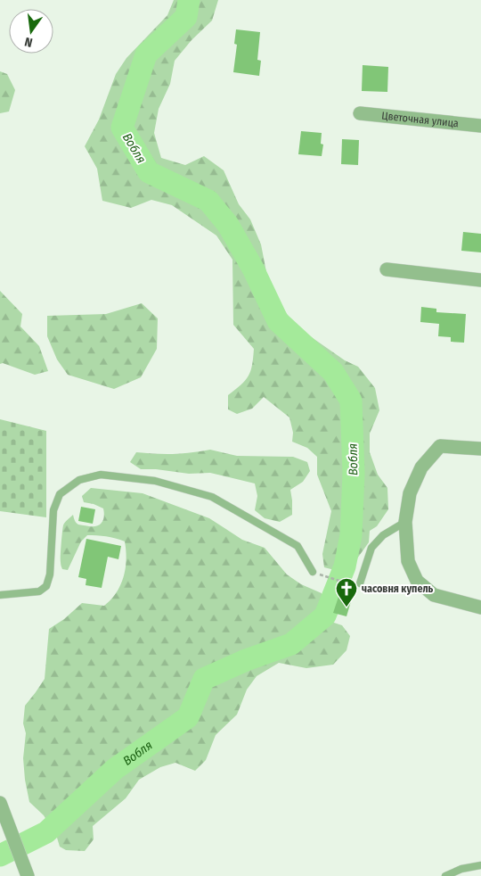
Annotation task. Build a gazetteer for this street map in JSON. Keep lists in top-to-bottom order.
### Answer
{
  "streets": {
    "street": ["Цветочная улица"]
  },
  "water": ["Вобля"],
  "places": {
    "church": ["часовня купель"]
  },
  "north": "bottom"
}
